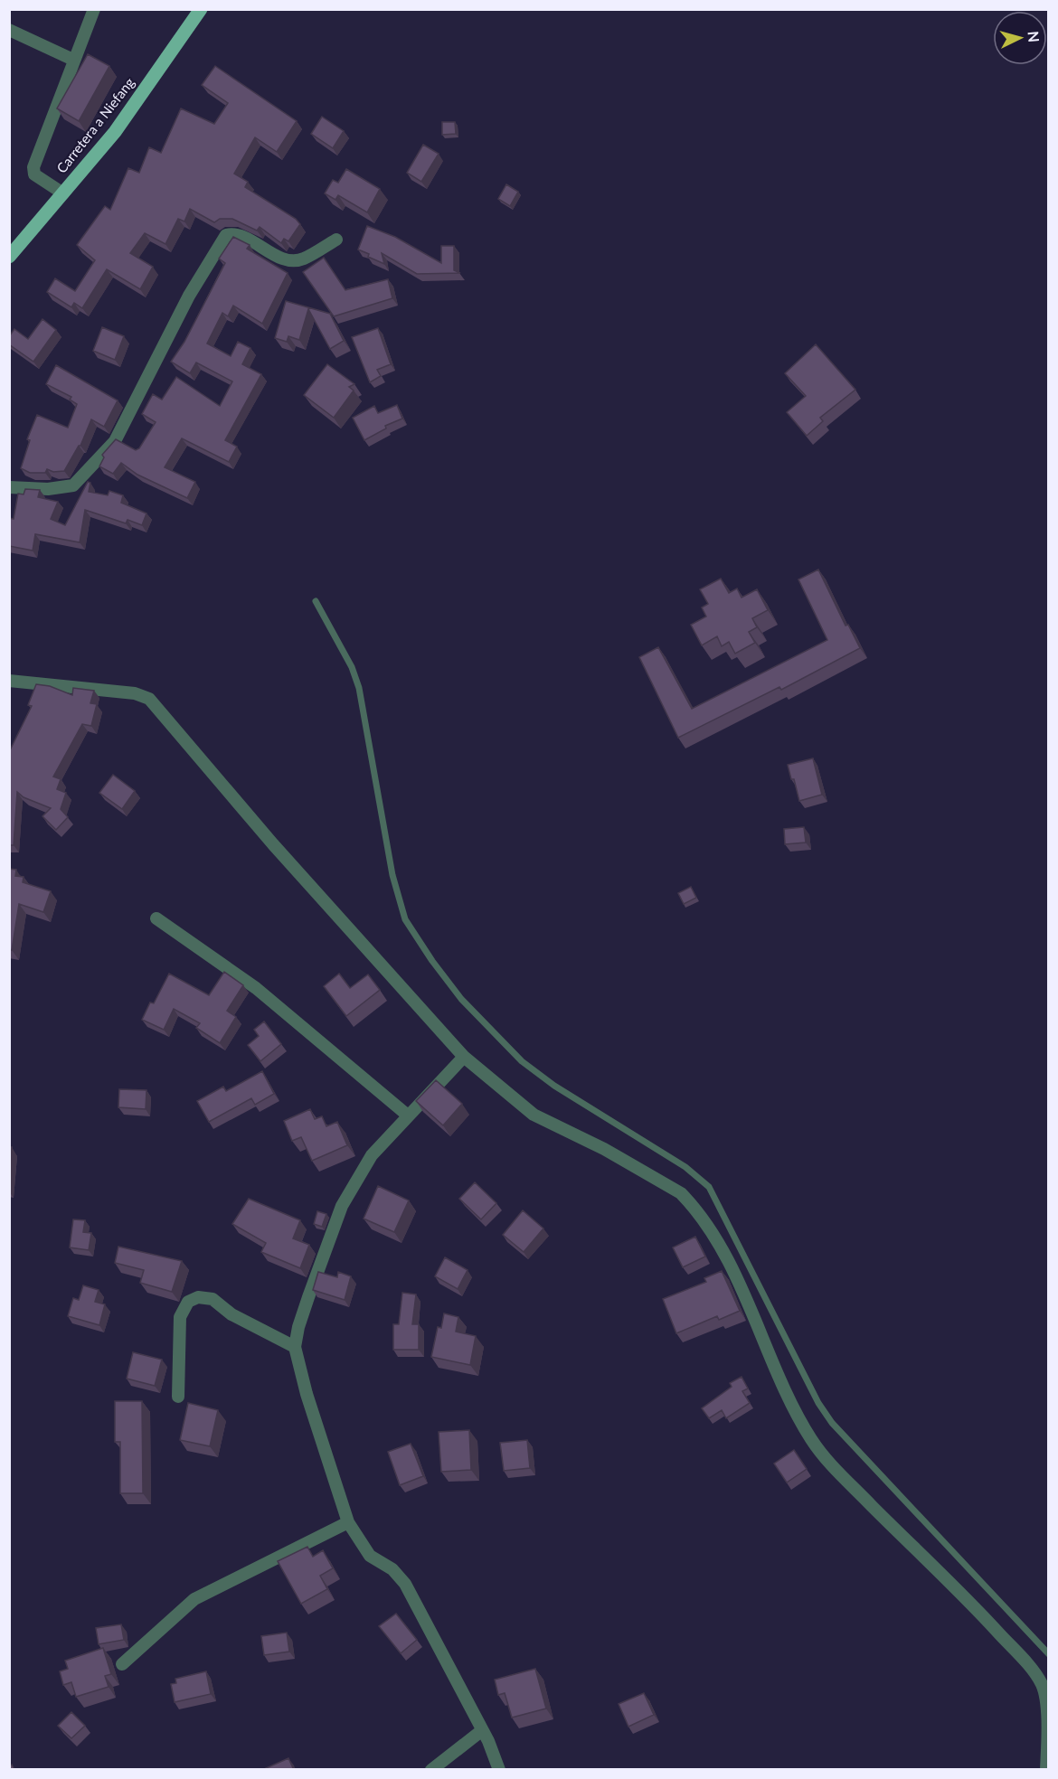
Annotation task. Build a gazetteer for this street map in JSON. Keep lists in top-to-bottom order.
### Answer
{
  "streets": {
    "main road": ["Carretera a Niefang"]
  },
  "north": "right"
}
